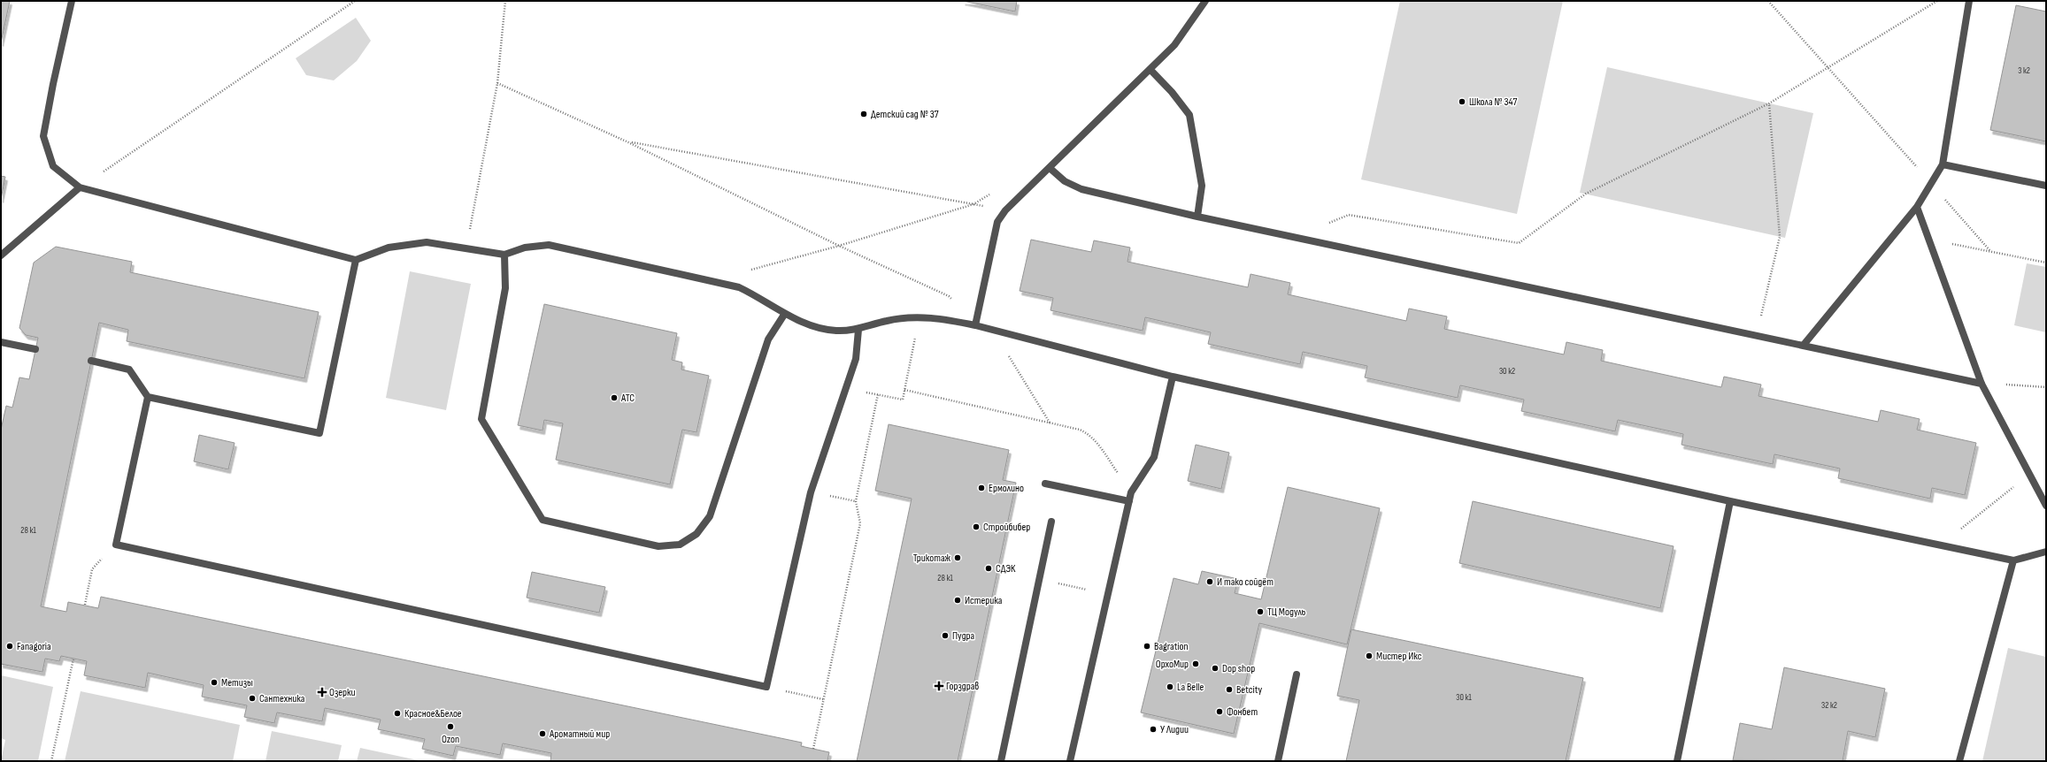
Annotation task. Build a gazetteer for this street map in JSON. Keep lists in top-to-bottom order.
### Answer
{
  "places": {
    "other": [
      "Школа № 347",
      "Детский сад № 37",
      "АТС",
      "Ермолино",
      "Стройбибер",
      "Трикотаж",
      "СДЭК",
      "И тако сойдёт",
      "Истерика",
      "ТЦ Модуль",
      "Пудра",
      "Fanagoria",
      "Bagration",
      "Мистер Икс",
      "ОрхоМир",
      "Dop shop",
      "Метизы",
      "La Belle",
      "Betcity",
      "Сантехника",
      "Фонбет",
      "Красное&Белое",
      "Ozon",
      "У Лидии",
      "Ароматный мир"
    ],
    "health": ["Горздрав", "Озерки"]
  },
  "house_numbers": [
    "3 к2",
    "30 к2",
    "28 к1",
    "28 к1",
    "30 к1",
    "32 к2"
  ]
}
